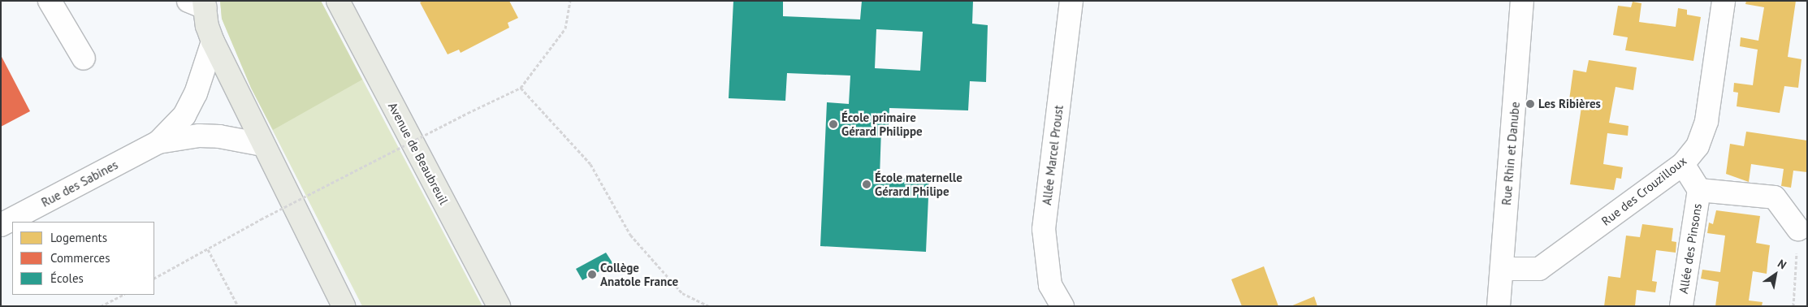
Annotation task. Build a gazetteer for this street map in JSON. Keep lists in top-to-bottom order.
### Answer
{
  "streets": {
    "main road": ["Avenue de Beaubreuil"],
    "street": [
      "Rue Rhin et Danube",
      "Allée Marcel Proust",
      "Rue des Sabines",
      "Rue des Crouzilloux",
      "Allée des Pinsons"
    ]
  },
  "crossings": [
    ["Rue Rhin et Danube", "Rue des Crouzilloux"]
  ],
  "places": [
    "Les Ribières",
    "École primaire Gérard Philippe",
    "École maternelle Gérard Philipe",
    "Collège Anatole France"
  ],
  "legend": ["Logements", "Commerces", "Écoles"],
  "north": "top right"
}
